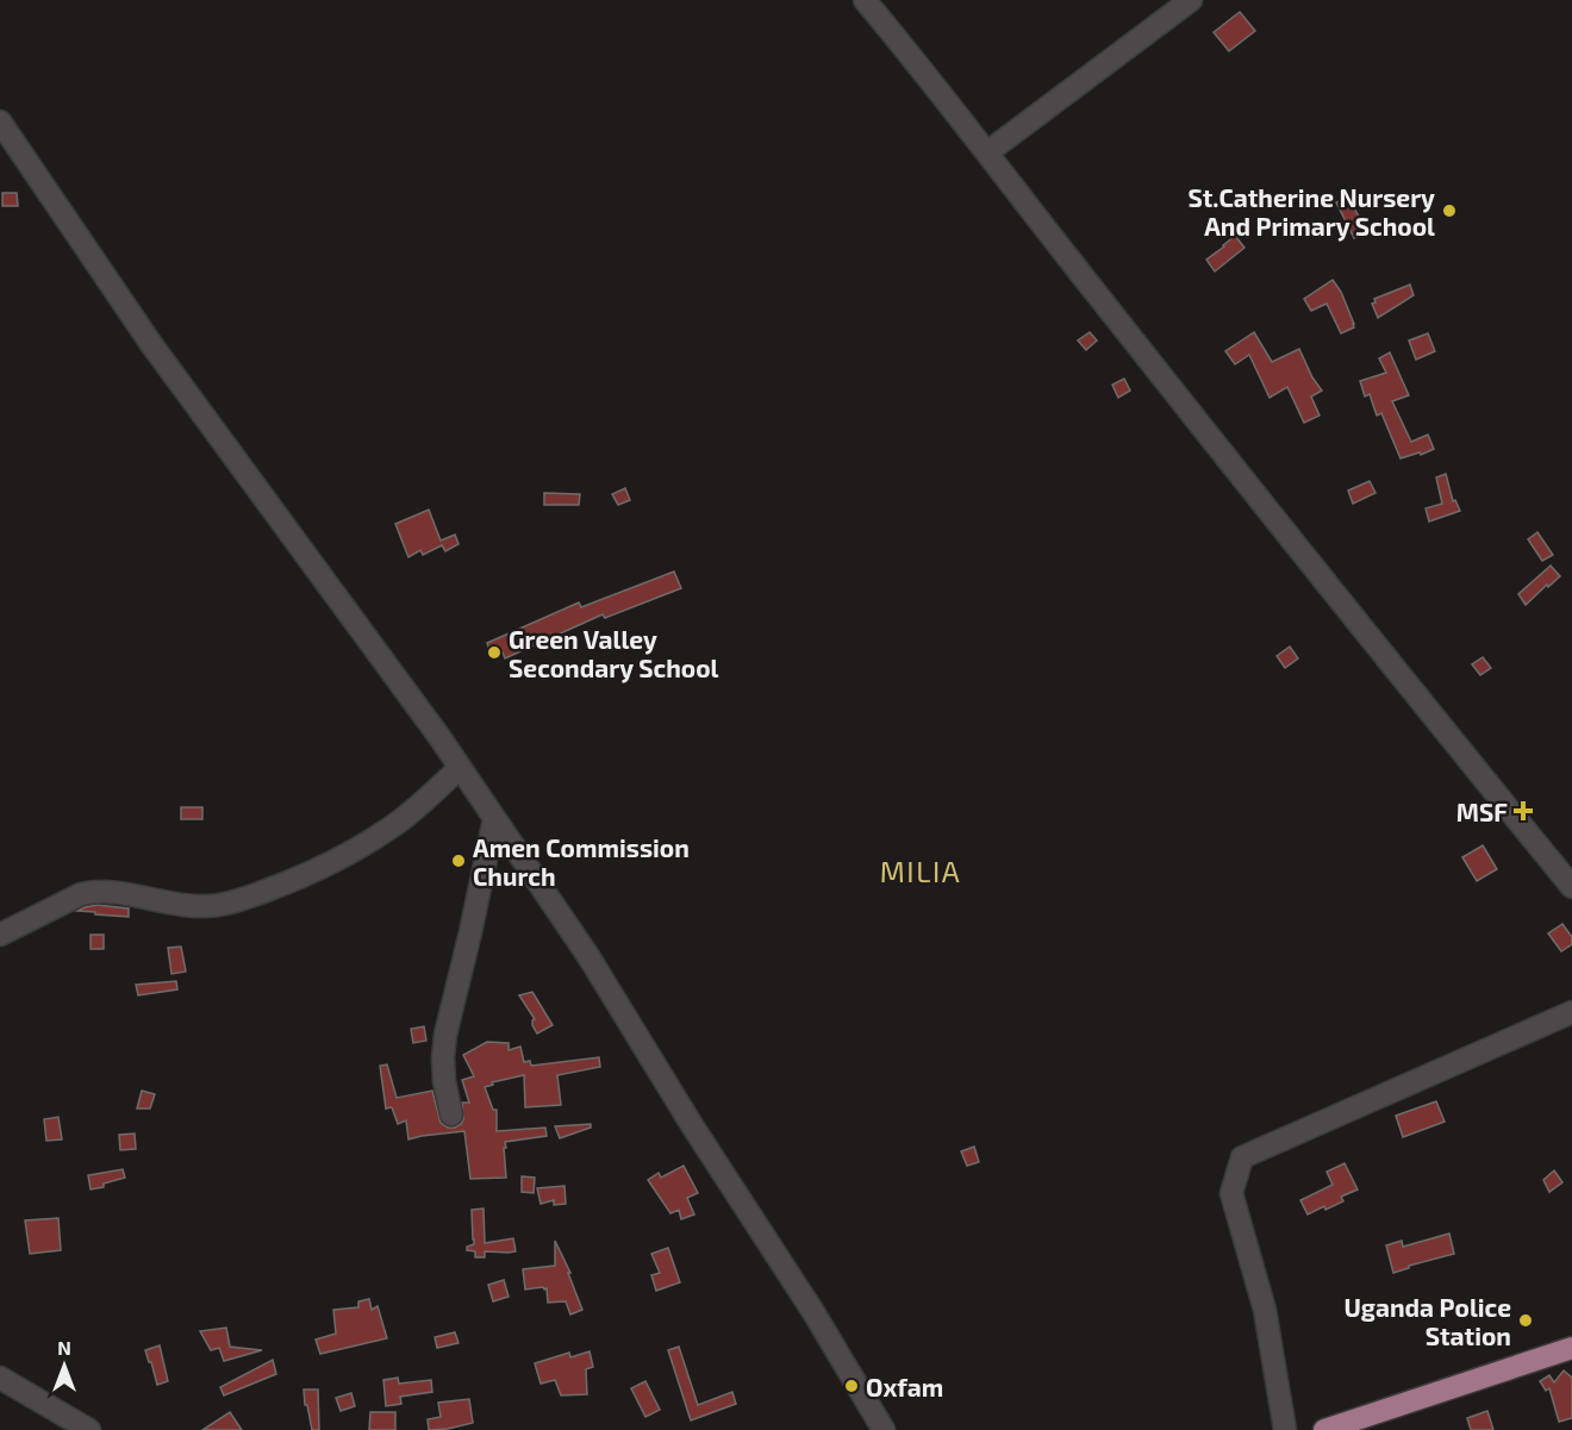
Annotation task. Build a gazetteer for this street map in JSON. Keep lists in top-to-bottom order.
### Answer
{
  "districts": ["MILIA"],
  "places": {
    "other": [
      "St.Catherine Nursery And Primary School",
      "Green Valley Secondary School",
      "Amen Commission Church",
      "Uganda Police Station",
      "Oxfam"
    ],
    "health": ["MSF"]
  },
  "north": "top"
}
